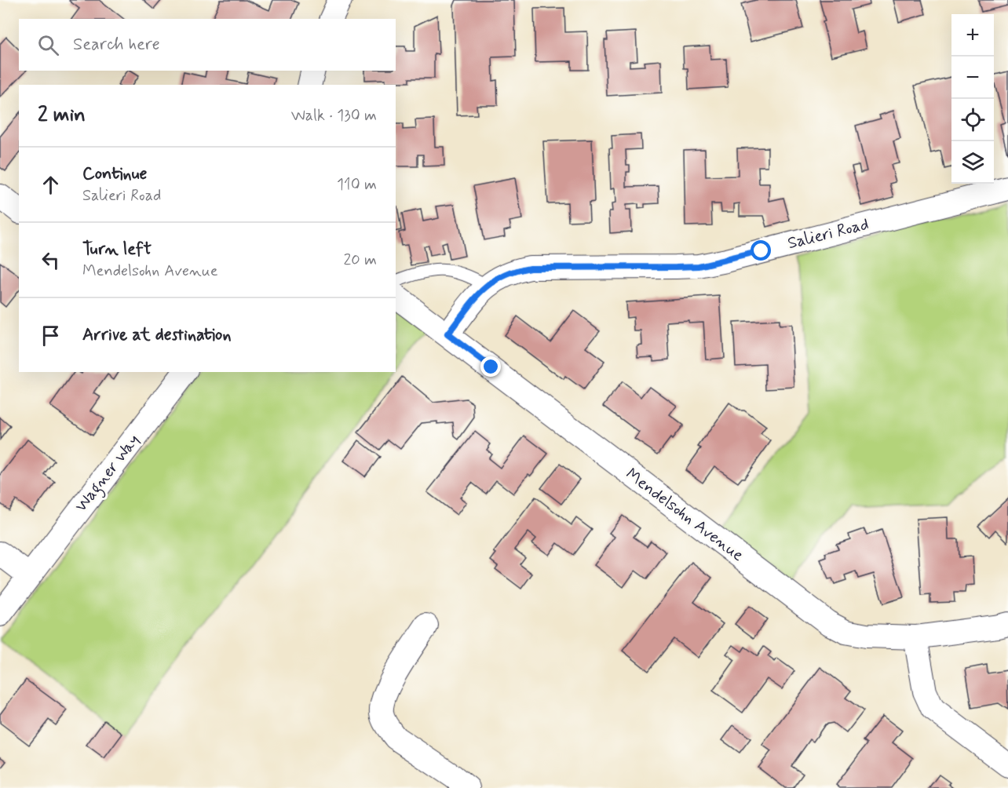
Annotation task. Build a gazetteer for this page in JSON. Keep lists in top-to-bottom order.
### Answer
{
  "streets": {
    "street": ["Salieri Road", "Wagner Way", "Mendelsohn Avenue"]
  },
  "crossings": [
    ["Salieri Road", "Mendelsohn Avenue"]
  ],
  "page": {
    "map_buttons": ["+", "−"],
    "search": "Search here",
    "heading": ["2 min", "Walk · 130 m"],
    "list": [
      ["Continue", "Salieri Road", "110 m"],
      ["Turn left", "Mendelsohn Avenue", "20 m"],
      "Arrive at destination"
    ]
  }
}
